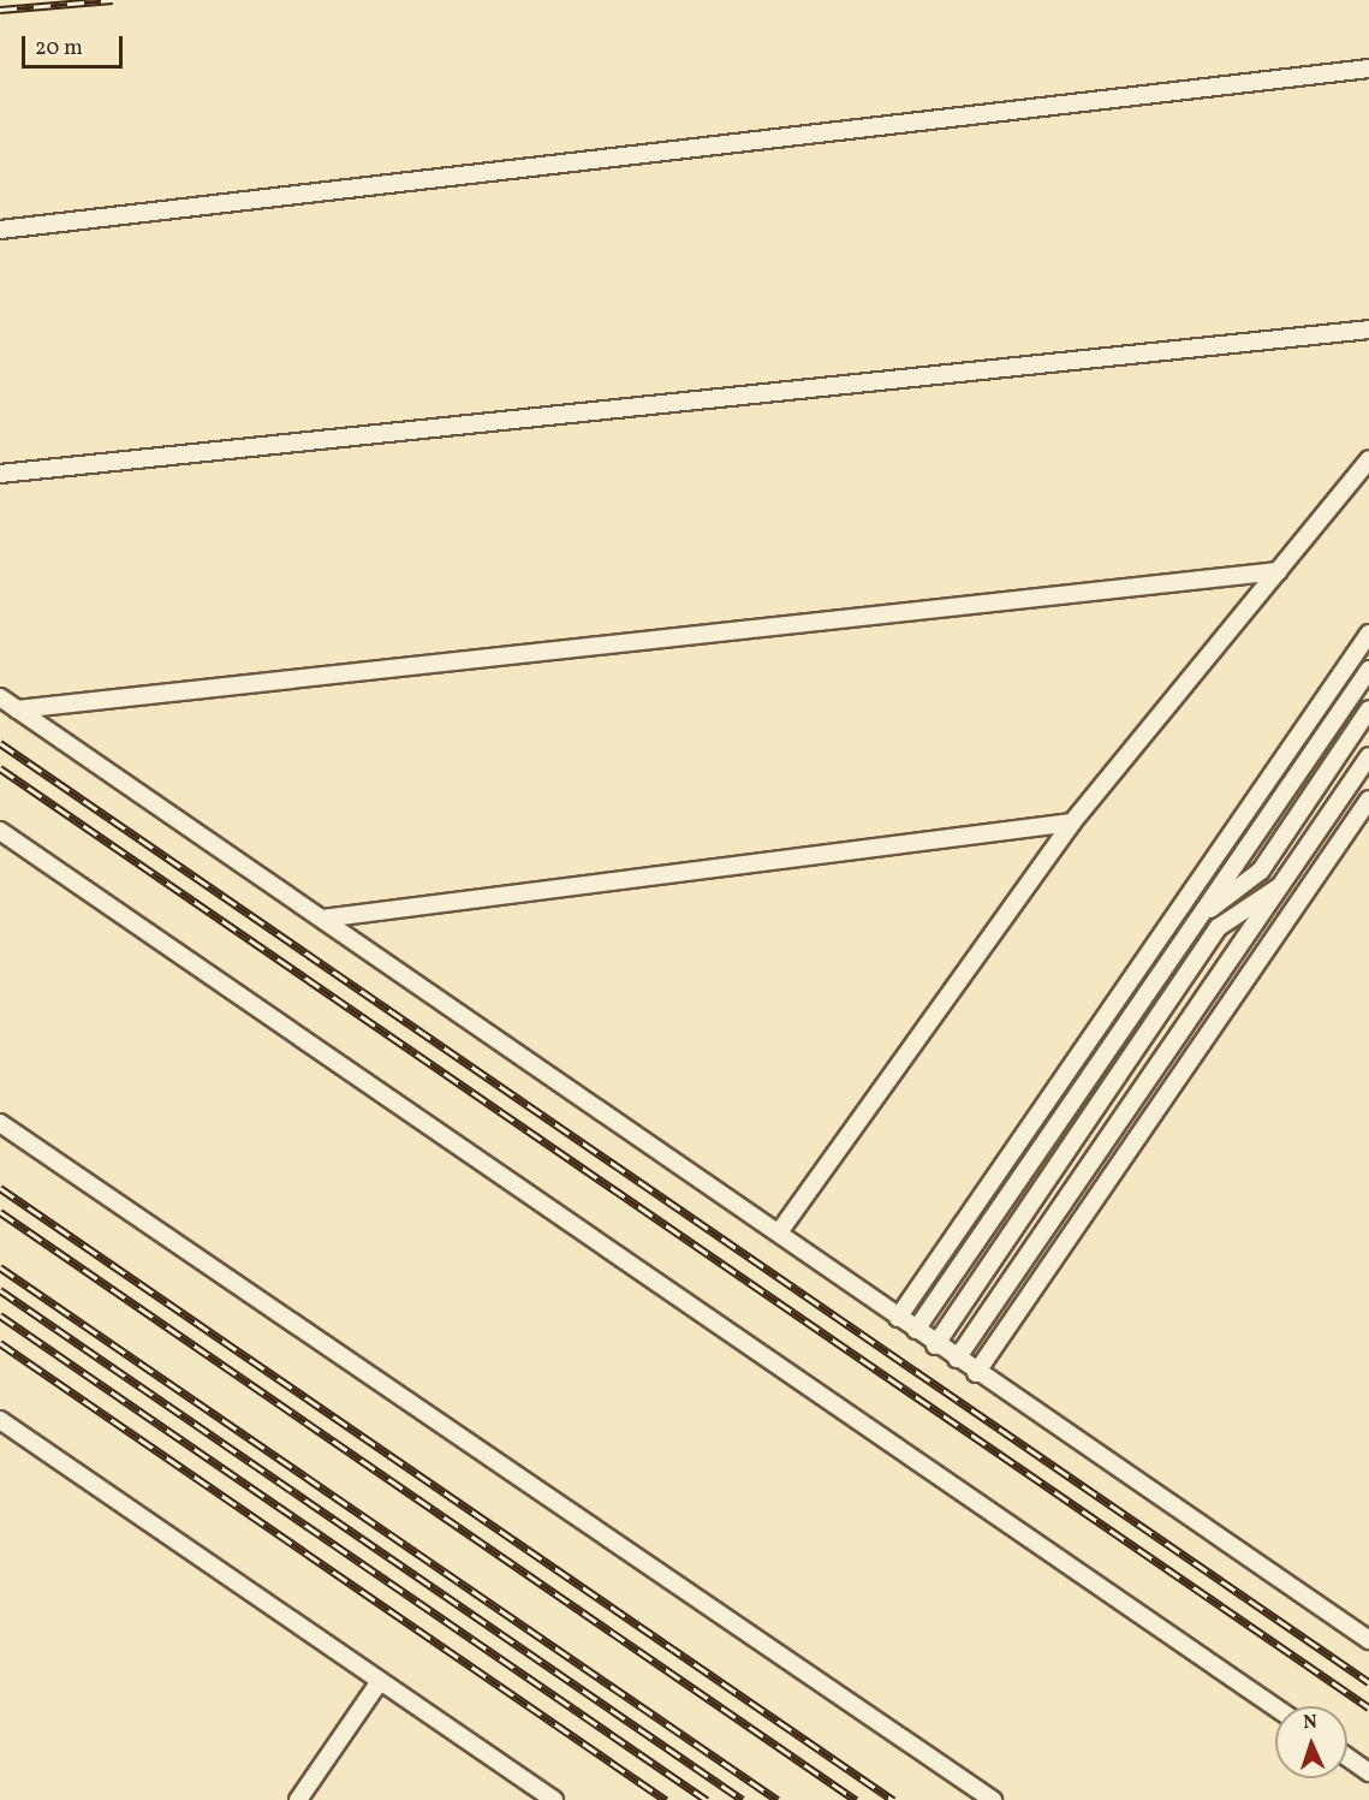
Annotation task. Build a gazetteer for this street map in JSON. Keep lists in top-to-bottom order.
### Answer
{
  "scale_bar": "20 m",
  "north": "top"
}
